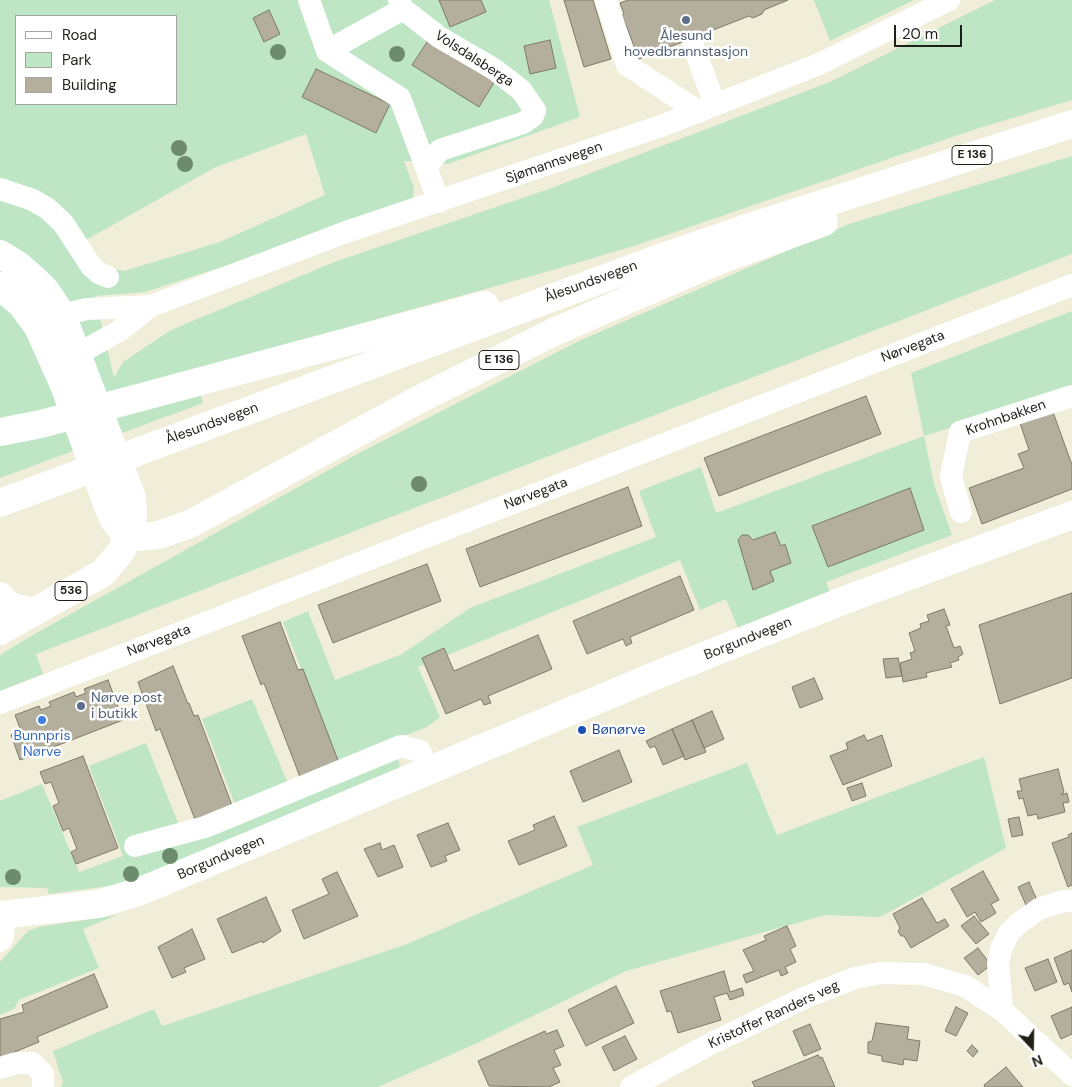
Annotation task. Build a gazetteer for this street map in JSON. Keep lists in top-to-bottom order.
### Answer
{
  "streets": {
    "main road": [
      "E 136",
      "Ålesundsvegen",
      "536",
      "Borgundvegen"
    ],
    "street": [
      "Volsdalsberga",
      "Sjømannsvegen",
      "Nørvegata",
      "Krohnbakken",
      "Kristoffer Randers veg"
    ]
  },
  "crossings": [
    ["E 136", "Ålesundsvegen"],
    ["E 136", "536"]
  ],
  "places": [
    "Ålesund hovedbrannstasjon",
    "Nørve post i butikk",
    "Bunnpris Nørve",
    "Bønørve"
  ],
  "legend": ["Road", "Park", "Building"],
  "scale_bar": "20 m",
  "north": "bottom"
}
